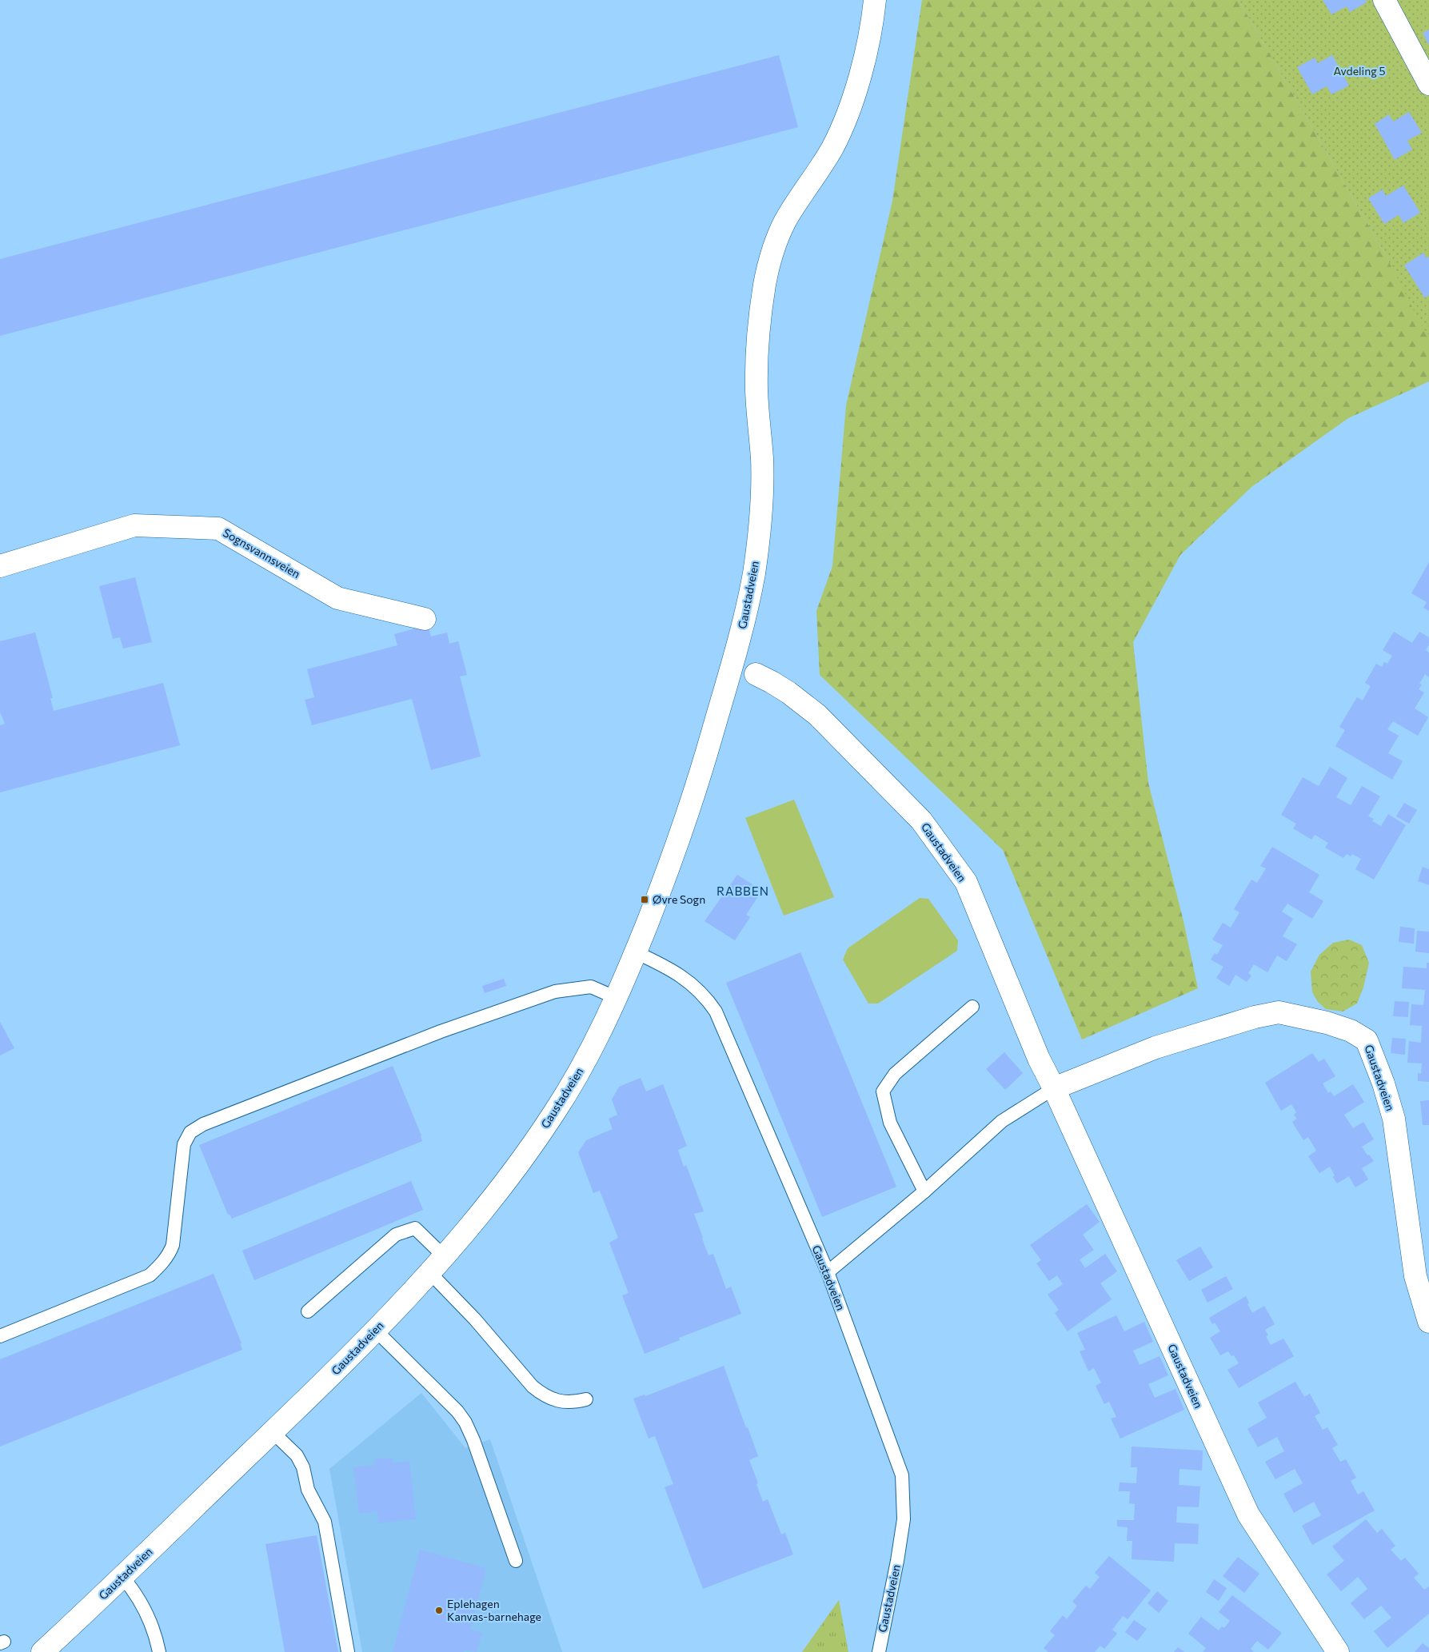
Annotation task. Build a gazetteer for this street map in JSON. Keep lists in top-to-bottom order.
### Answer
{
  "streets": {
    "street": ["Sognsvannsveien", "Gaustadveien"]
  },
  "districts": ["RABBEN"],
  "parks": ["Avdeling 5"],
  "places": {
    "transit": ["Øvre Sogn"],
    "other": ["Eplehagen Kanvas-barnehage"]
  }
}
